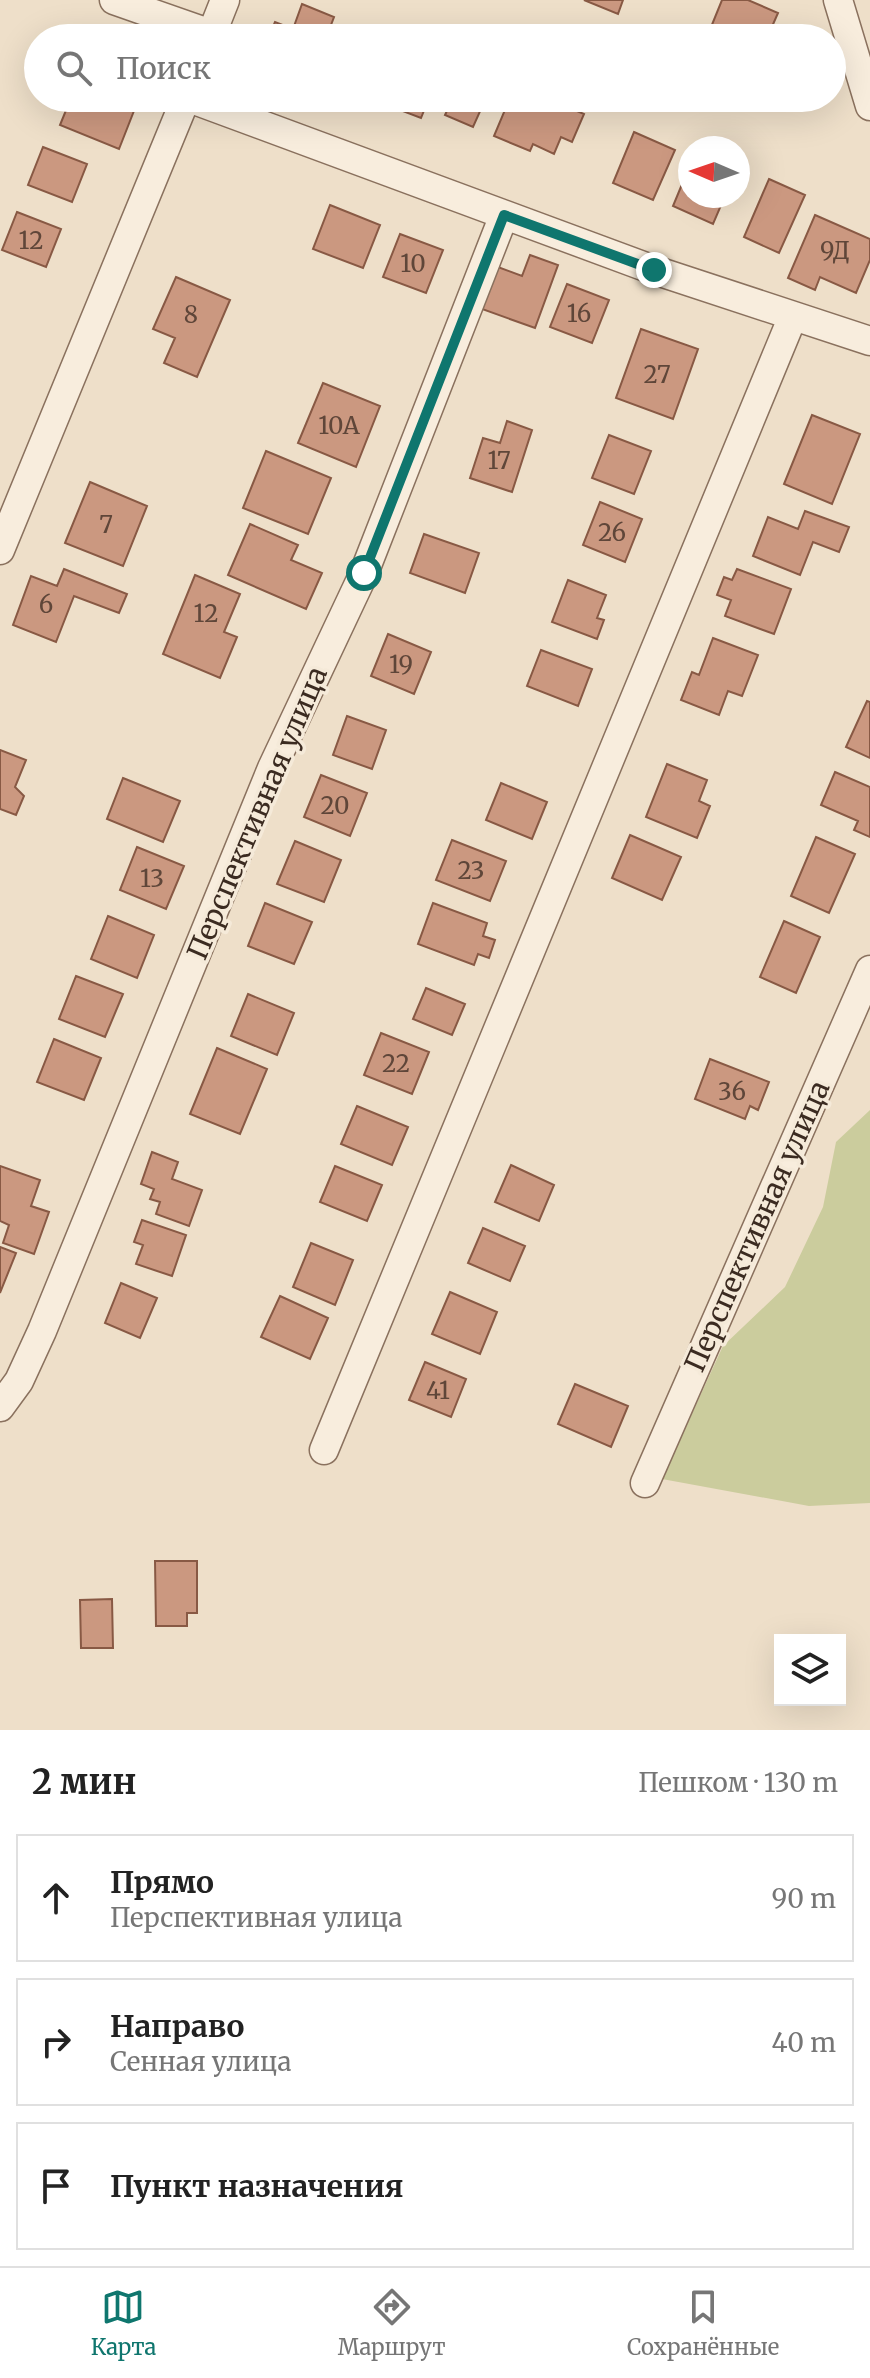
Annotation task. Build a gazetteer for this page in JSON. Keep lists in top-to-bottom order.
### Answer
{
  "streets": {
    "street": ["Перспективная улица"]
  },
  "house_numbers": [
    "12",
    "9Д",
    "10",
    "16",
    "8",
    "27",
    "10А",
    "17",
    "7",
    "26",
    "6",
    "12",
    "19",
    "20",
    "23",
    "13",
    "22",
    "36",
    "41"
  ],
  "north": "left",
  "page": {
    "search": "Поиск",
    "heading": ["2 мин", "Пешком · 130 m"],
    "list": [
      ["Прямо", "Перспективная улица", "90 m"],
      ["Направо", "Сенная улица", "40 m"],
      "Пункт назначения"
    ],
    "nav": ["Карта", "Маршрут", "Сохранённые"]
  }
}
